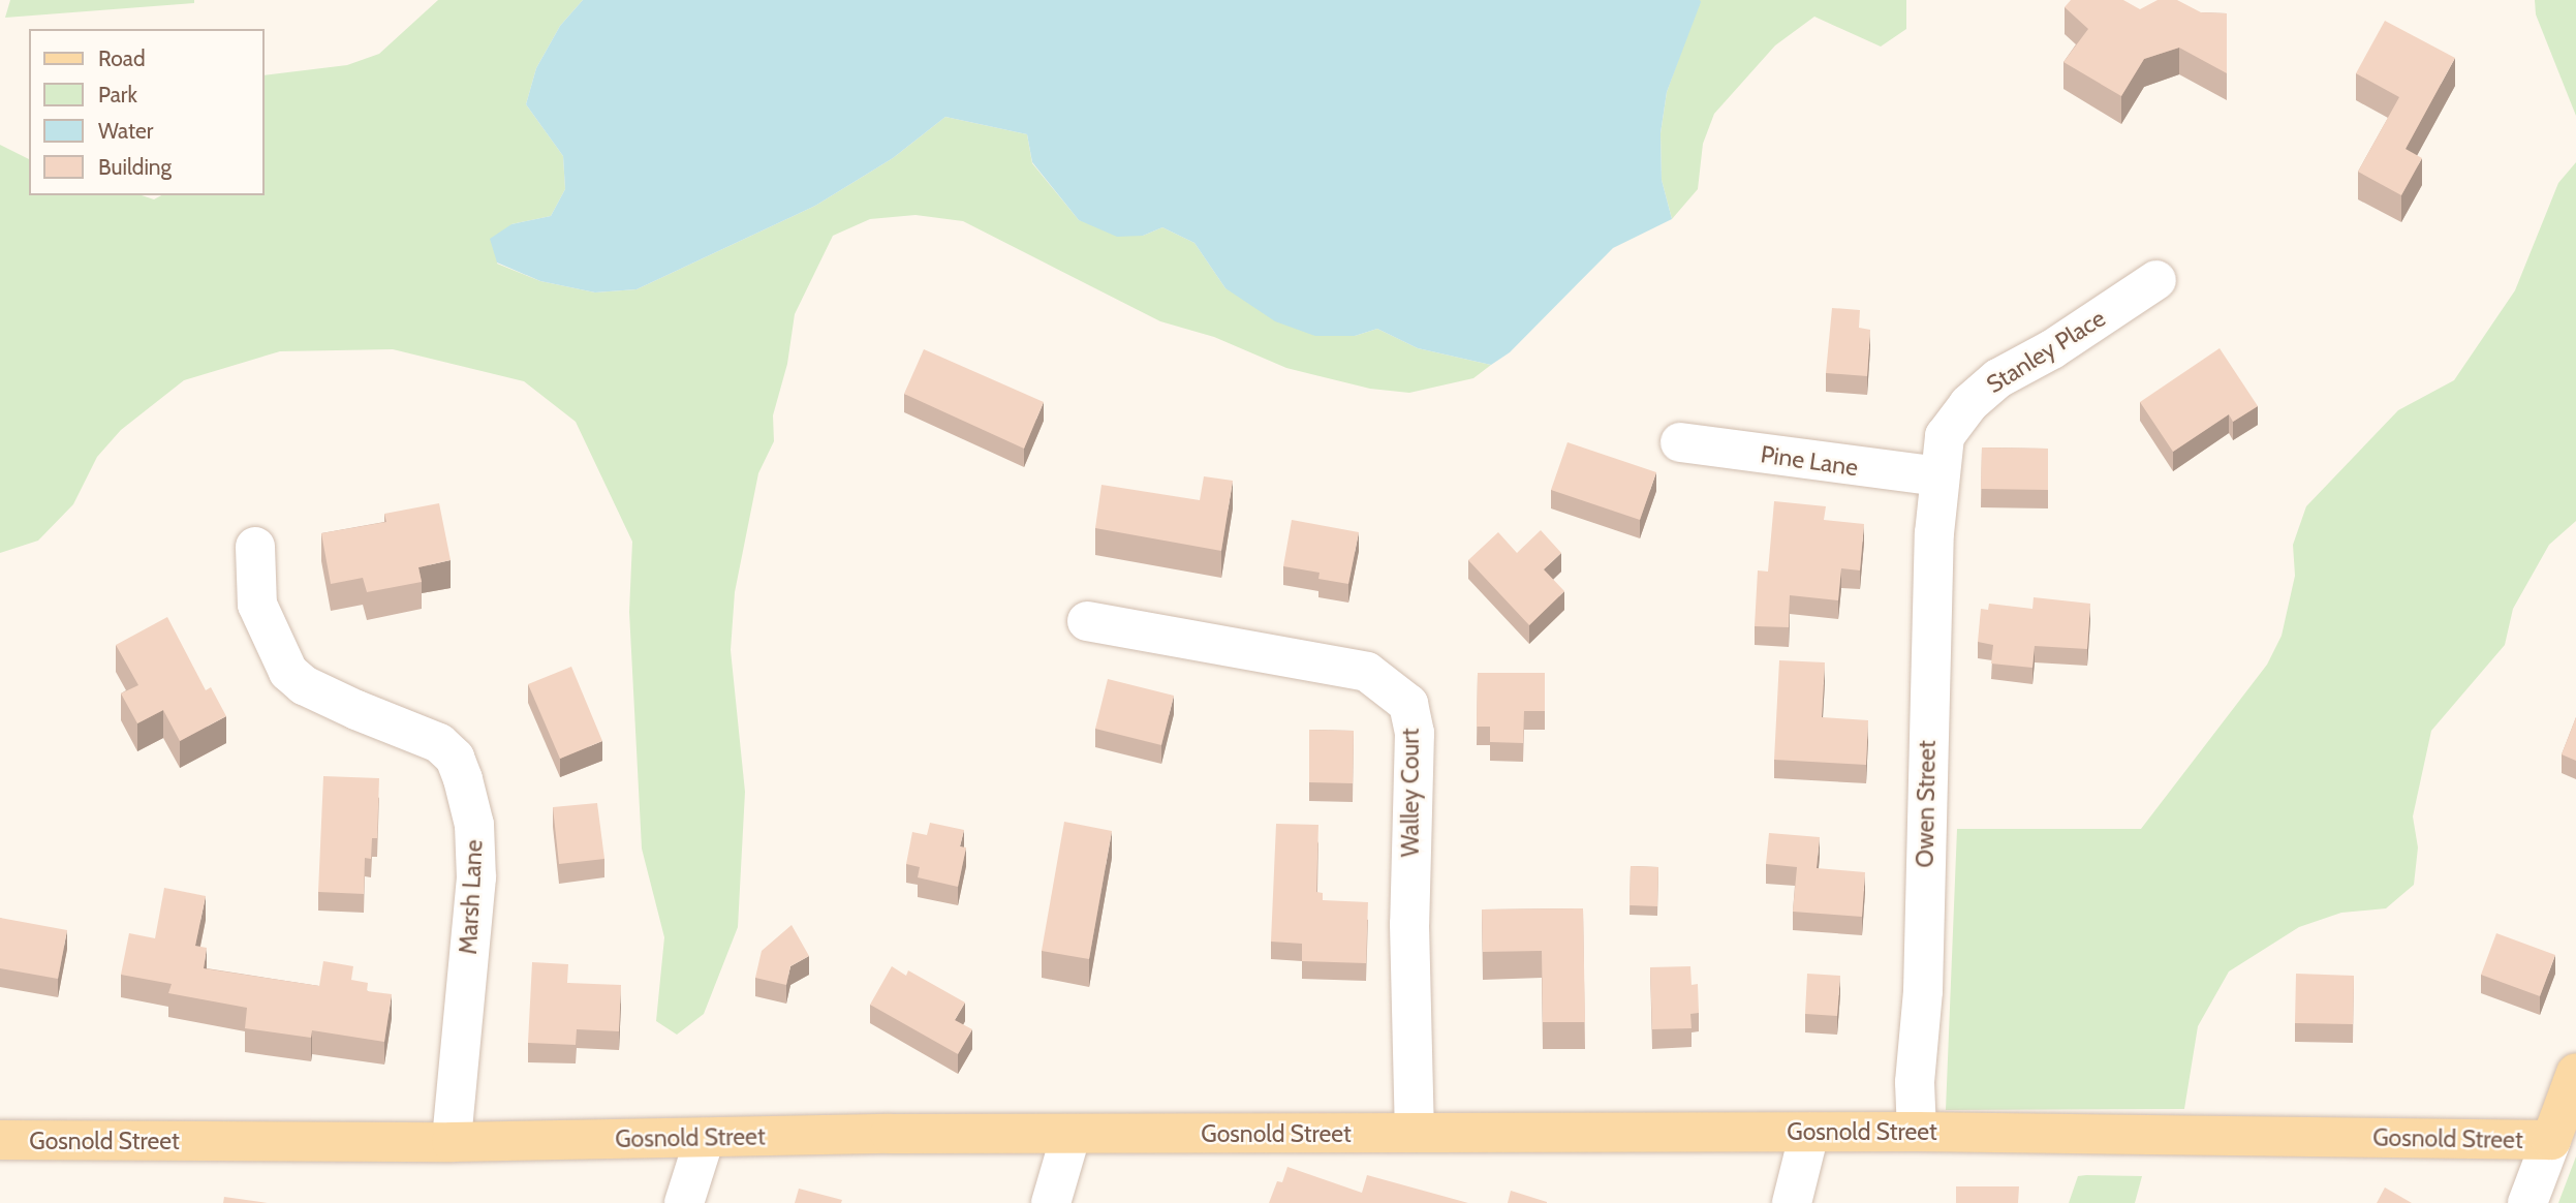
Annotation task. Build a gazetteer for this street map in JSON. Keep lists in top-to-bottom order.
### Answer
{
  "streets": {
    "main road": ["Gosnold Street"],
    "street": [
      "Stanley Place",
      "Pine Lane",
      "Walley Court",
      "Owen Street",
      "Marsh Lane"
    ]
  },
  "crossings": [
    ["Stanley Place", "Pine Lane"],
    ["Stanley Place", "Owen Street"],
    ["Pine Lane", "Owen Street"],
    ["Walley Court", "Gosnold Street"],
    ["Owen Street", "Gosnold Street"],
    ["Marsh Lane", "Gosnold Street"]
  ],
  "legend": [
    "Road",
    "Park",
    "Water",
    "Building"
  ]
}
